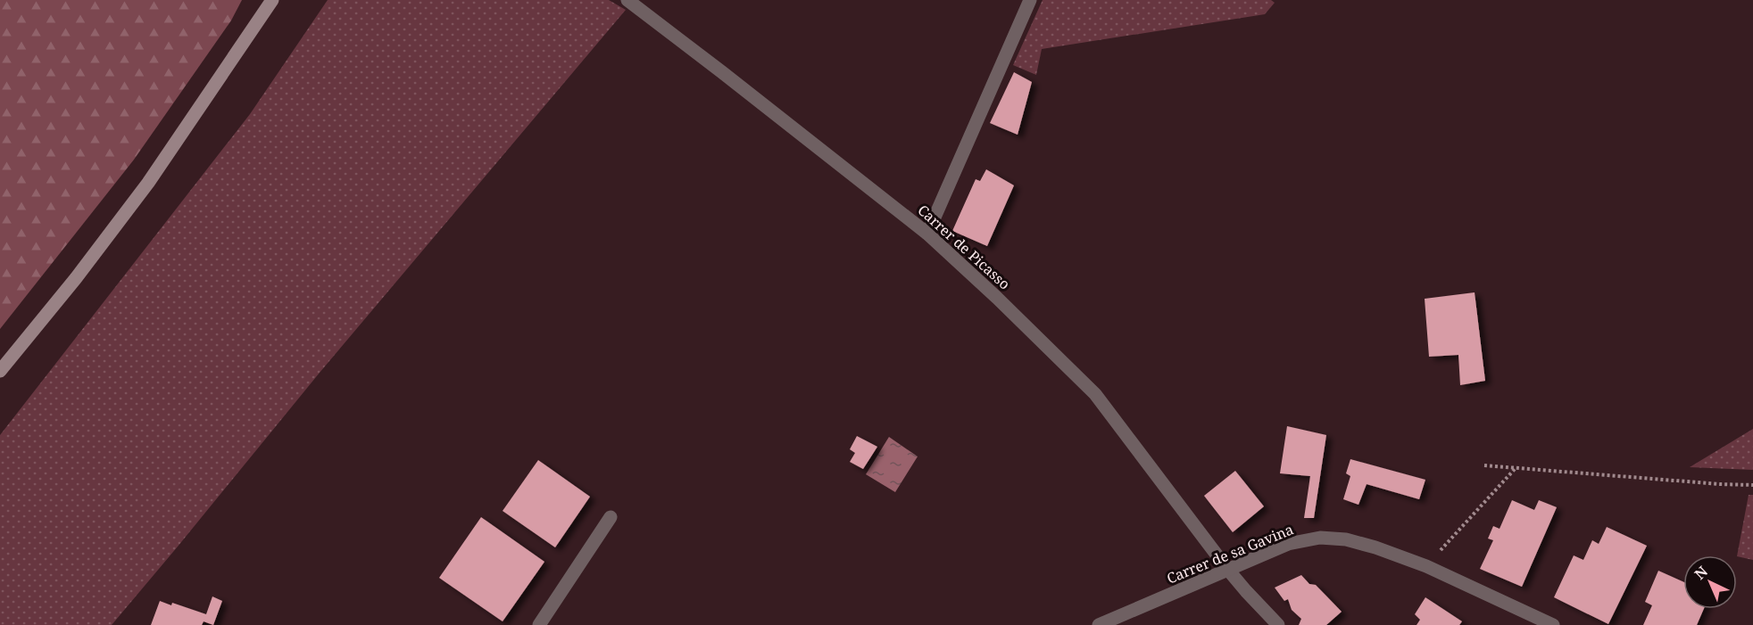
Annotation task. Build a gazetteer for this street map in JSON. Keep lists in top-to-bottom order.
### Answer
{
  "streets": {
    "street": ["Carrer de Picasso", "Carrer de sa Gavina"]
  },
  "crossings": [
    ["Carrer de Picasso", "Carrer de sa Gavina"]
  ],
  "north": "top left"
}
